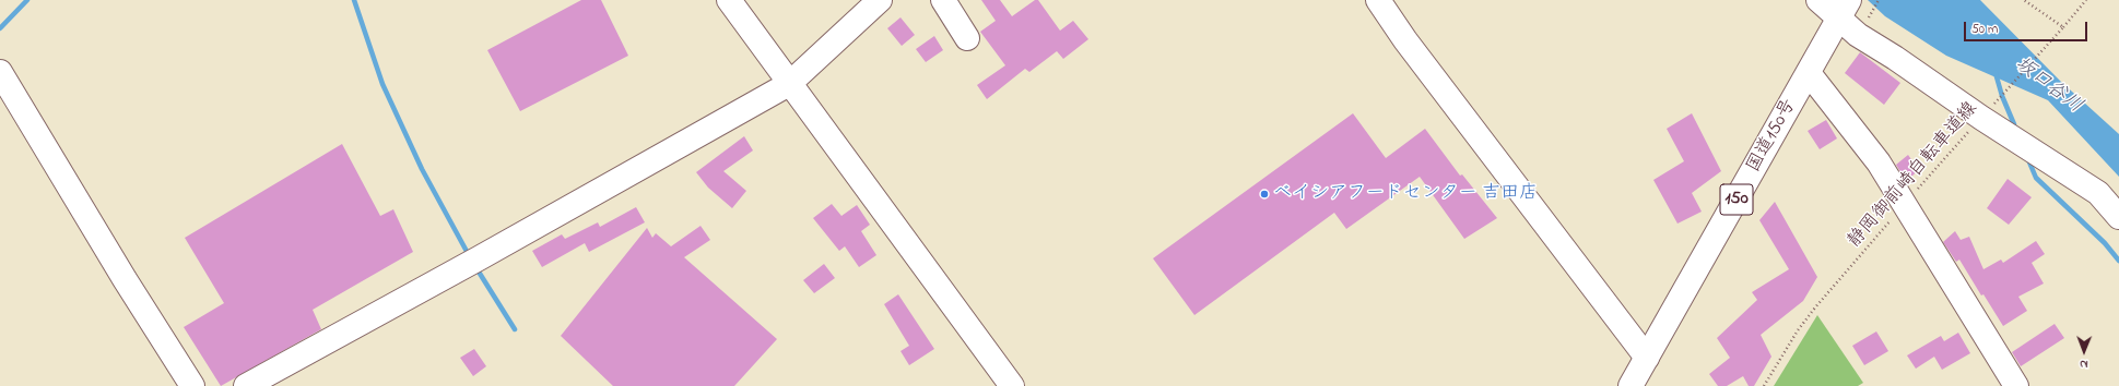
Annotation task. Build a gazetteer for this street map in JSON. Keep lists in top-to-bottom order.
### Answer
{
  "streets": {
    "main road": ["国道150号", "150"],
    "path": ["静岡御前崎自転車道線"]
  },
  "water": ["坂口谷川"],
  "places": ["ベイシアフードセンター 吉田店"],
  "scale_bar": "50 m",
  "north": "bottom"
}
